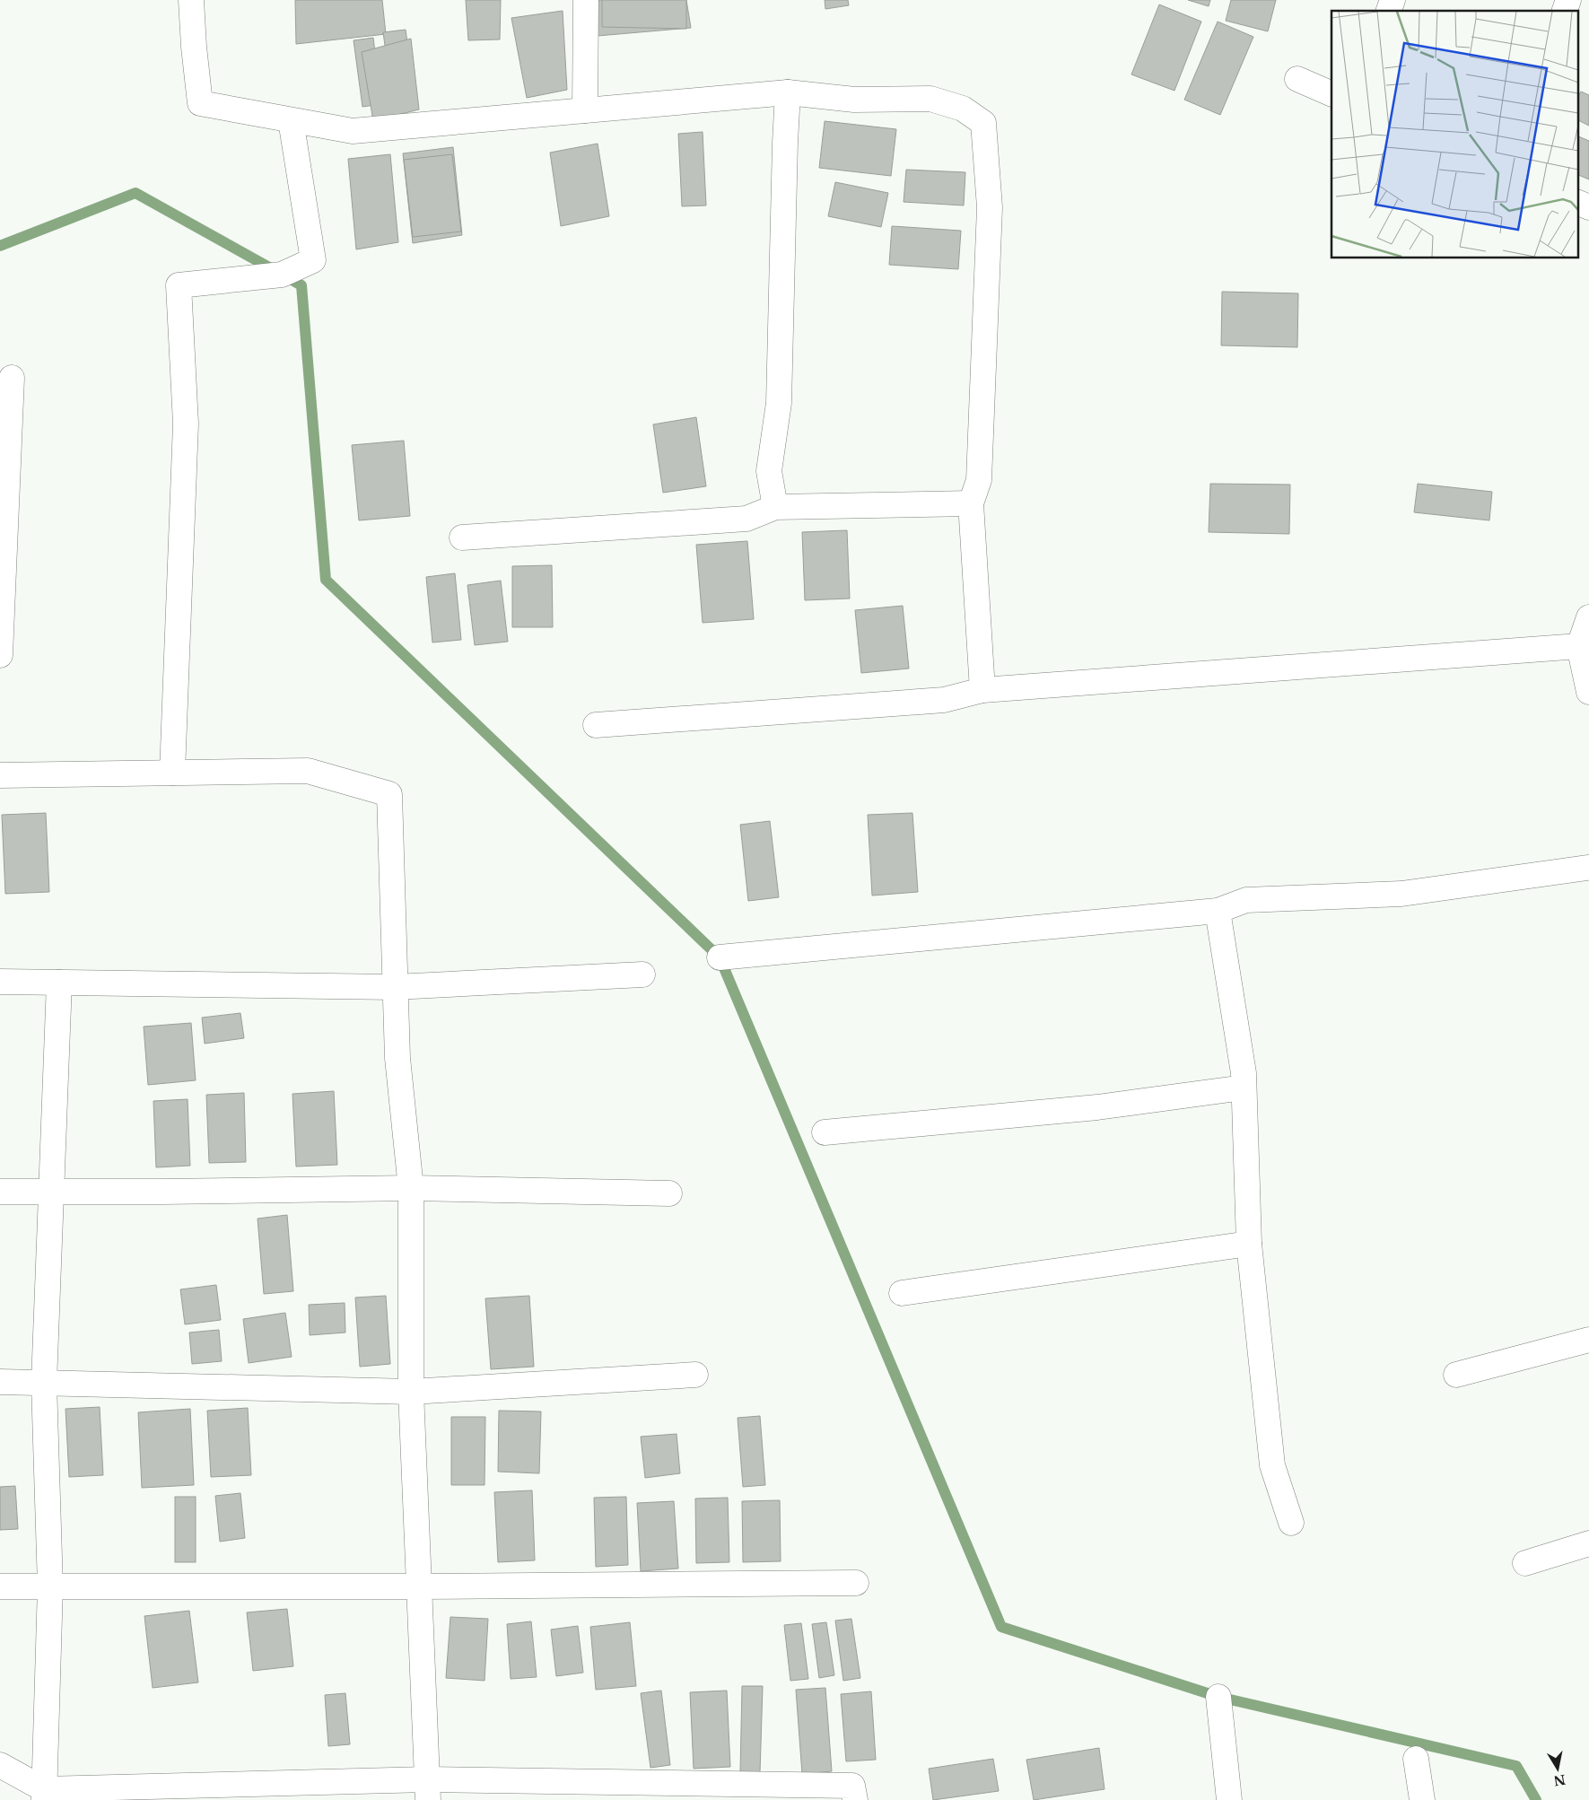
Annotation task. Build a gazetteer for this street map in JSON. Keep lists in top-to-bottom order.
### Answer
{
  "north": "bottom"
}
